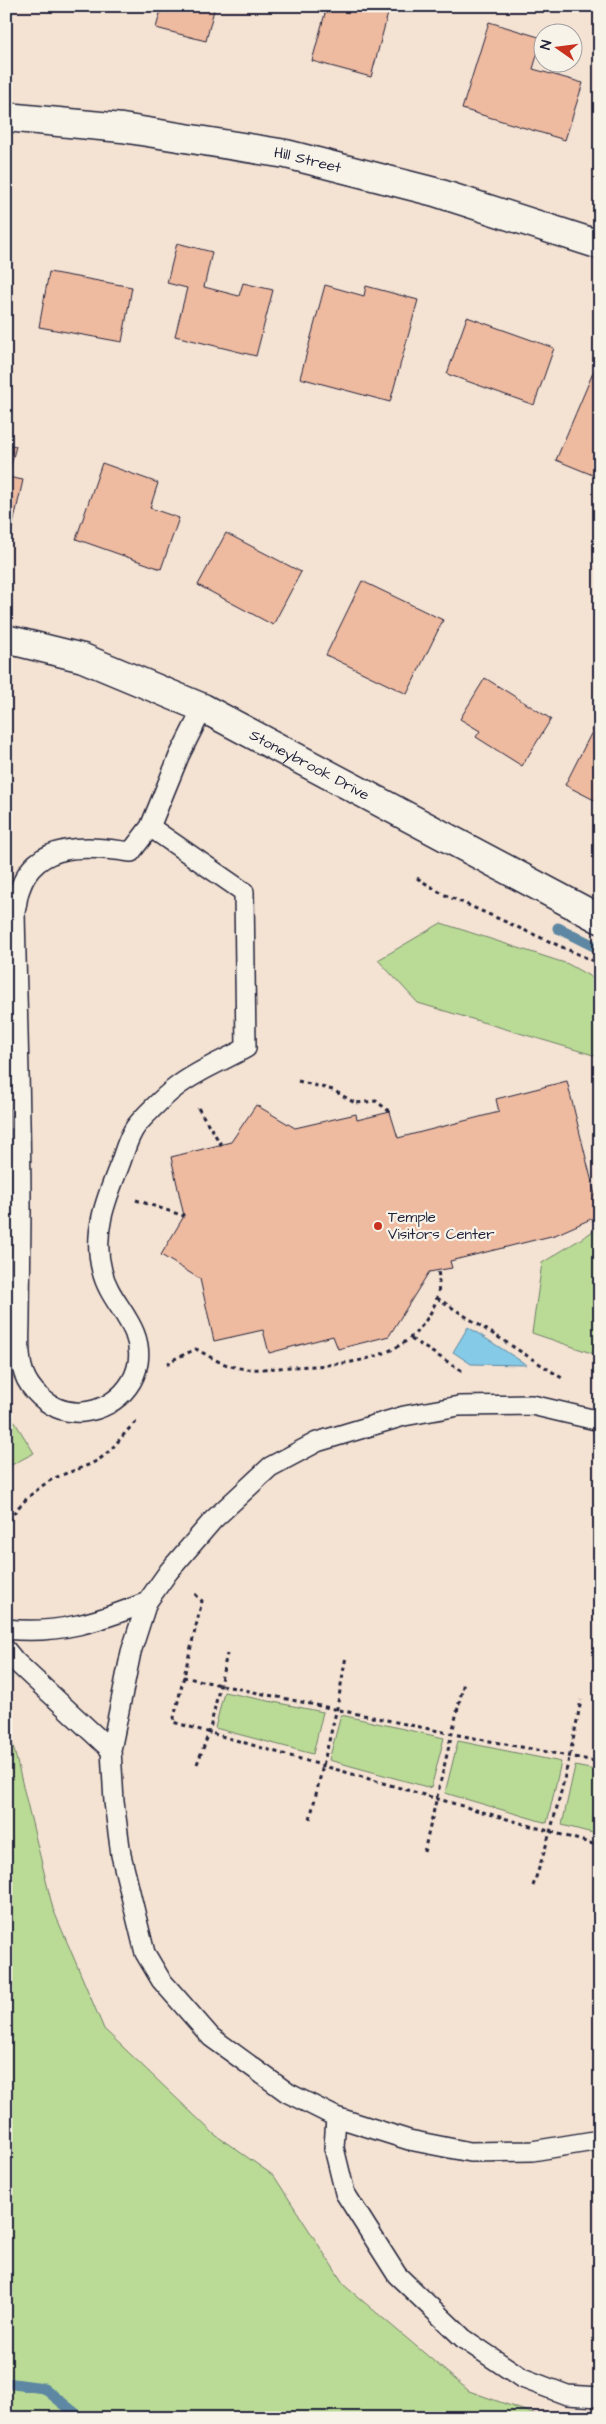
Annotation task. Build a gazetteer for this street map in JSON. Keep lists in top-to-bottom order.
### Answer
{
  "streets": {
    "street": ["Hill Street", "Stoneybrook Drive"]
  },
  "places": ["Temple Visitors Center"],
  "north": "left"
}
